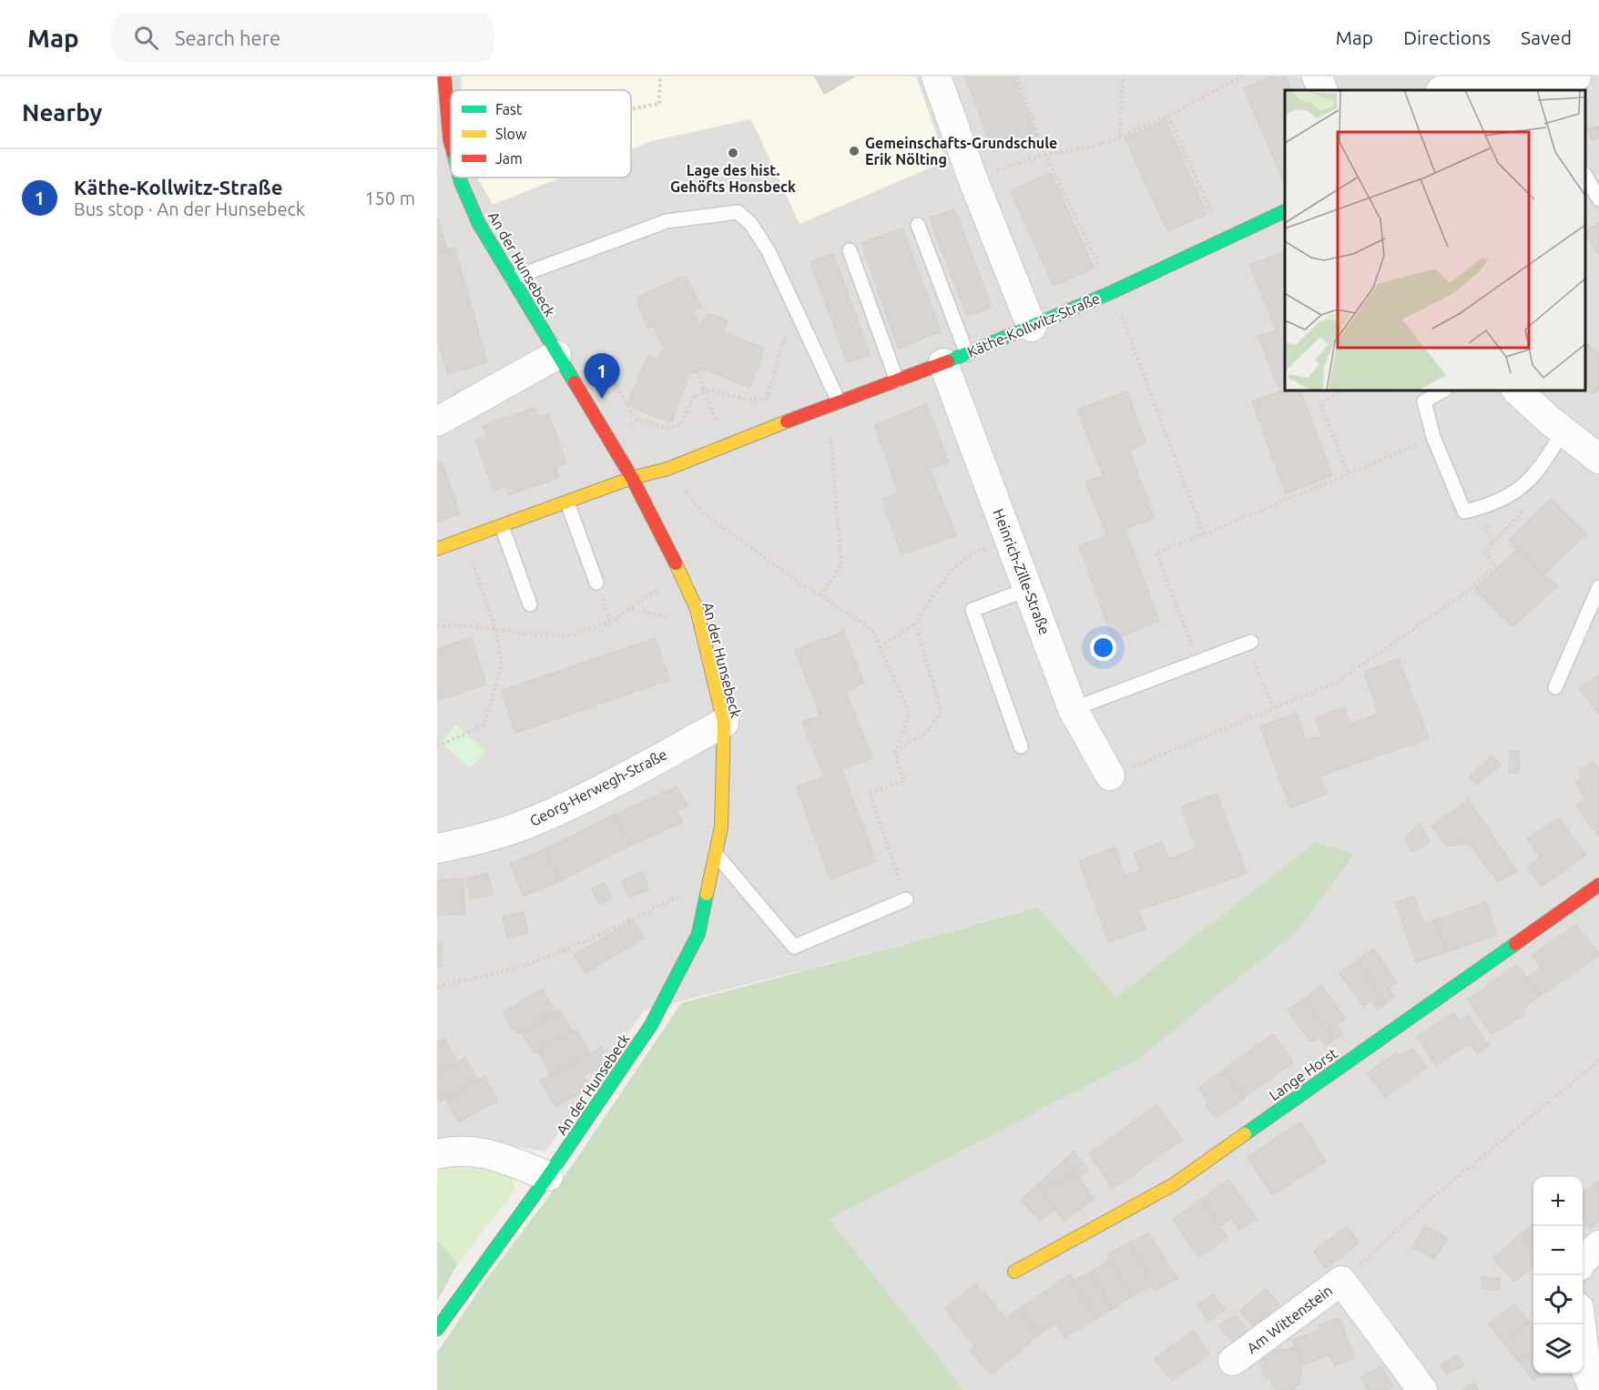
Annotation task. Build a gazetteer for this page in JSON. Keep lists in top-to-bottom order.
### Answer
{
  "streets": {
    "street": [
      "An der Hunsebeck",
      "Käthe-Kollwitz-Straße",
      "Heinrich-Zille-Straße",
      "Georg-Herwegh-Straße",
      "Lange Horst",
      "Am Wittenstein"
    ]
  },
  "crossings": [
    ["An der Hunsebeck", "Käthe-Kollwitz-Straße"],
    ["An der Hunsebeck", "Georg-Herwegh-Straße"],
    ["Käthe-Kollwitz-Straße", "Heinrich-Zille-Straße"]
  ],
  "places": ["Gemeinschafts-Grundschule Erik Nölting", "Lage des hist. Gehöfts Honsbeck"],
  "legend": ["Fast", "Slow", "Jam"],
  "page": {
    "header": "Map",
    "search": "Search here",
    "nav": ["Map", "Directions", "Saved"],
    "heading": "Nearby",
    "list": [
      {
        "mark": "1",
        "name": "Käthe-Kollwitz-Straße",
        "note": "Bus stop · An der Hunsebeck",
        "value": "150 m"
      }
    ],
    "pins": "1",
    "map_buttons": ["+", "−"]
  }
}
